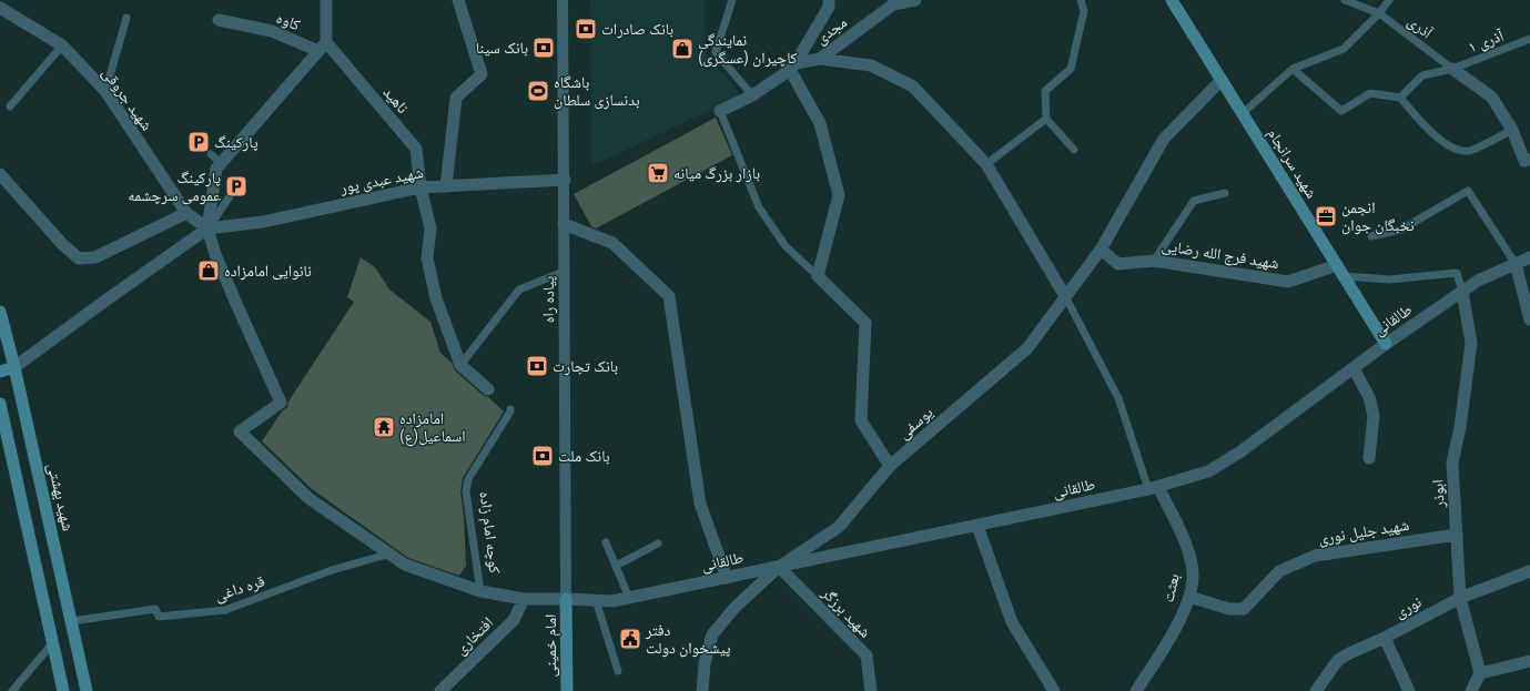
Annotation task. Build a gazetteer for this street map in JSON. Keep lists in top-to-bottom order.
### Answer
{
  "streets": {
    "main road": ["شهید سرانجام", "شهید بهشتی", "امام خمینی"],
    "street": [
      "کاوه",
      "مجدی",
      "شهید جروقی",
      "ناهید",
      "شهید عبدی پور",
      "شهید فرج الله رضایی",
      "پیاده راه",
      "طالقانی",
      "یوسفی",
      "ابوذر",
      "شهید جلیل نوری",
      "بعثت",
      "نوری",
      "شهید برزگر",
      "افتخاری"
    ],
    "lane": [
      "آذری",
      "آذری ۱",
      "کوچه امام زاده",
      "قره داغی"
    ]
  },
  "crossings": [
    ["کاوه", "ناهید"],
    ["آذری", "آذری ۱"],
    ["ناهید", "شهید عبدی پور"],
    ["شهید سرانجام", "شهید فرج الله رضایی"],
    ["شهید سرانجام", "طالقانی"],
    ["شهید سرانجام", "یوسفی"],
    ["شهید عبدی پور", "پیاده راه"],
    ["شهید عبدی پور", "طالقانی"],
    ["شهید فرج الله رضایی", "یوسفی"],
    ["پیاده راه", "طالقانی"],
    ["پیاده راه", "امام خمینی"],
    ["طالقانی", "یوسفی"],
    ["طالقانی", "ابوذر"],
    ["طالقانی", "کوچه امام زاده"],
    ["طالقانی", "قره داغی"],
    ["طالقانی", "بعثت"],
    ["طالقانی", "شهید برزگر"],
    ["طالقانی", "افتخاری"],
    ["طالقانی", "امام خمینی"],
    ["یوسفی", "شهید برزگر"],
    ["ابوذر", "شهید جلیل نوری"],
    ["ابوذر", "نوری"],
    ["شهید بهشتی", "قره داغی"],
    ["شهید جلیل نوری", "بعثت"]
  ],
  "places": {
    "bank": [
      "بانک صادرات",
      "بانک سینا",
      "بانک تجارت",
      "بانک ملت"
    ],
    "shop": ["نمایندگی کاچیران (عسگری)", "نانوایی امامزاده"],
    "sports": ["باشگاه بدنسازی سلطان"],
    "parking": ["پارکینگ", "پارکینگ عمومی سرچشمه"],
    "supermarket": ["بازار بزرگ میانه"],
    "office": ["انجمن نخبگان جوان"],
    "temple": ["امامزاده اسماعیل(ع)"],
    "public building": ["دفتر پیشخوان دولت"]
  }
}
